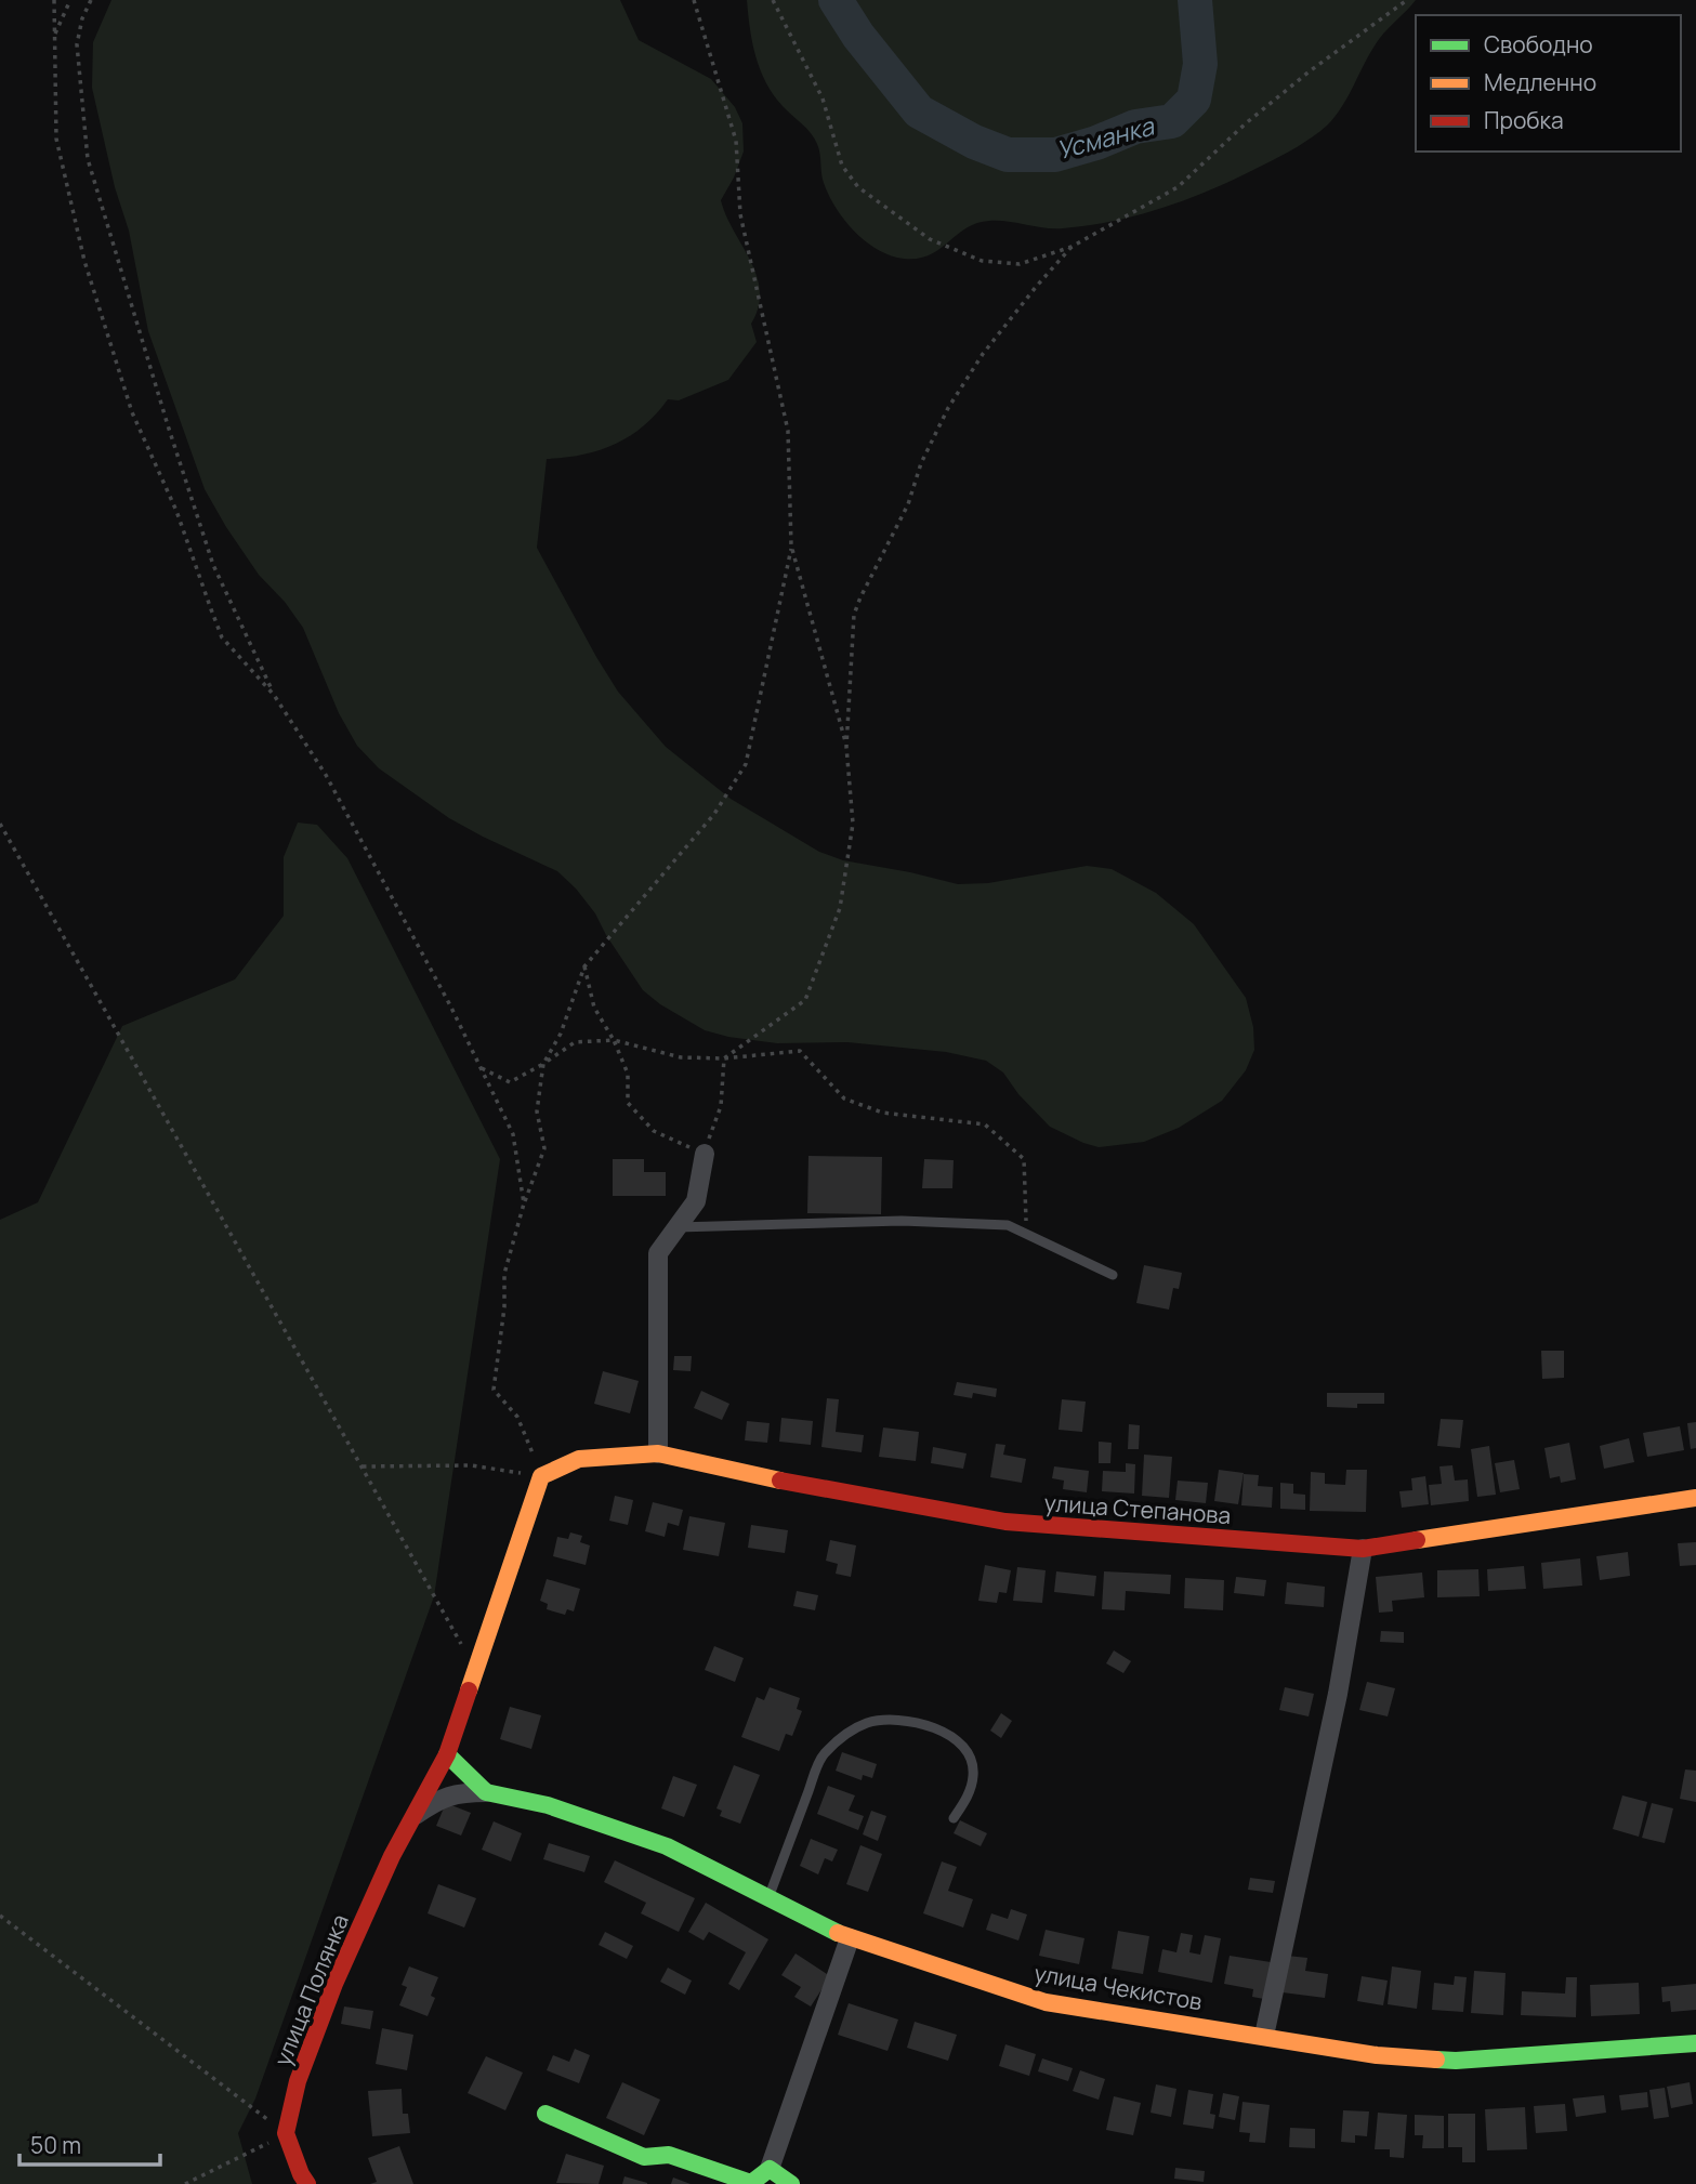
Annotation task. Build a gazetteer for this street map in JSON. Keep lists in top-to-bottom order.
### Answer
{
  "streets": {
    "street": ["улица Степанова", "улица Чекистов", "улица Полянка"]
  },
  "crossings": [
    ["улица Степанова", "улица Полянка"]
  ],
  "water": ["Усманка"],
  "legend": ["Свободно", "Медленно", "Пробка"],
  "scale_bar": "50 m"
}
